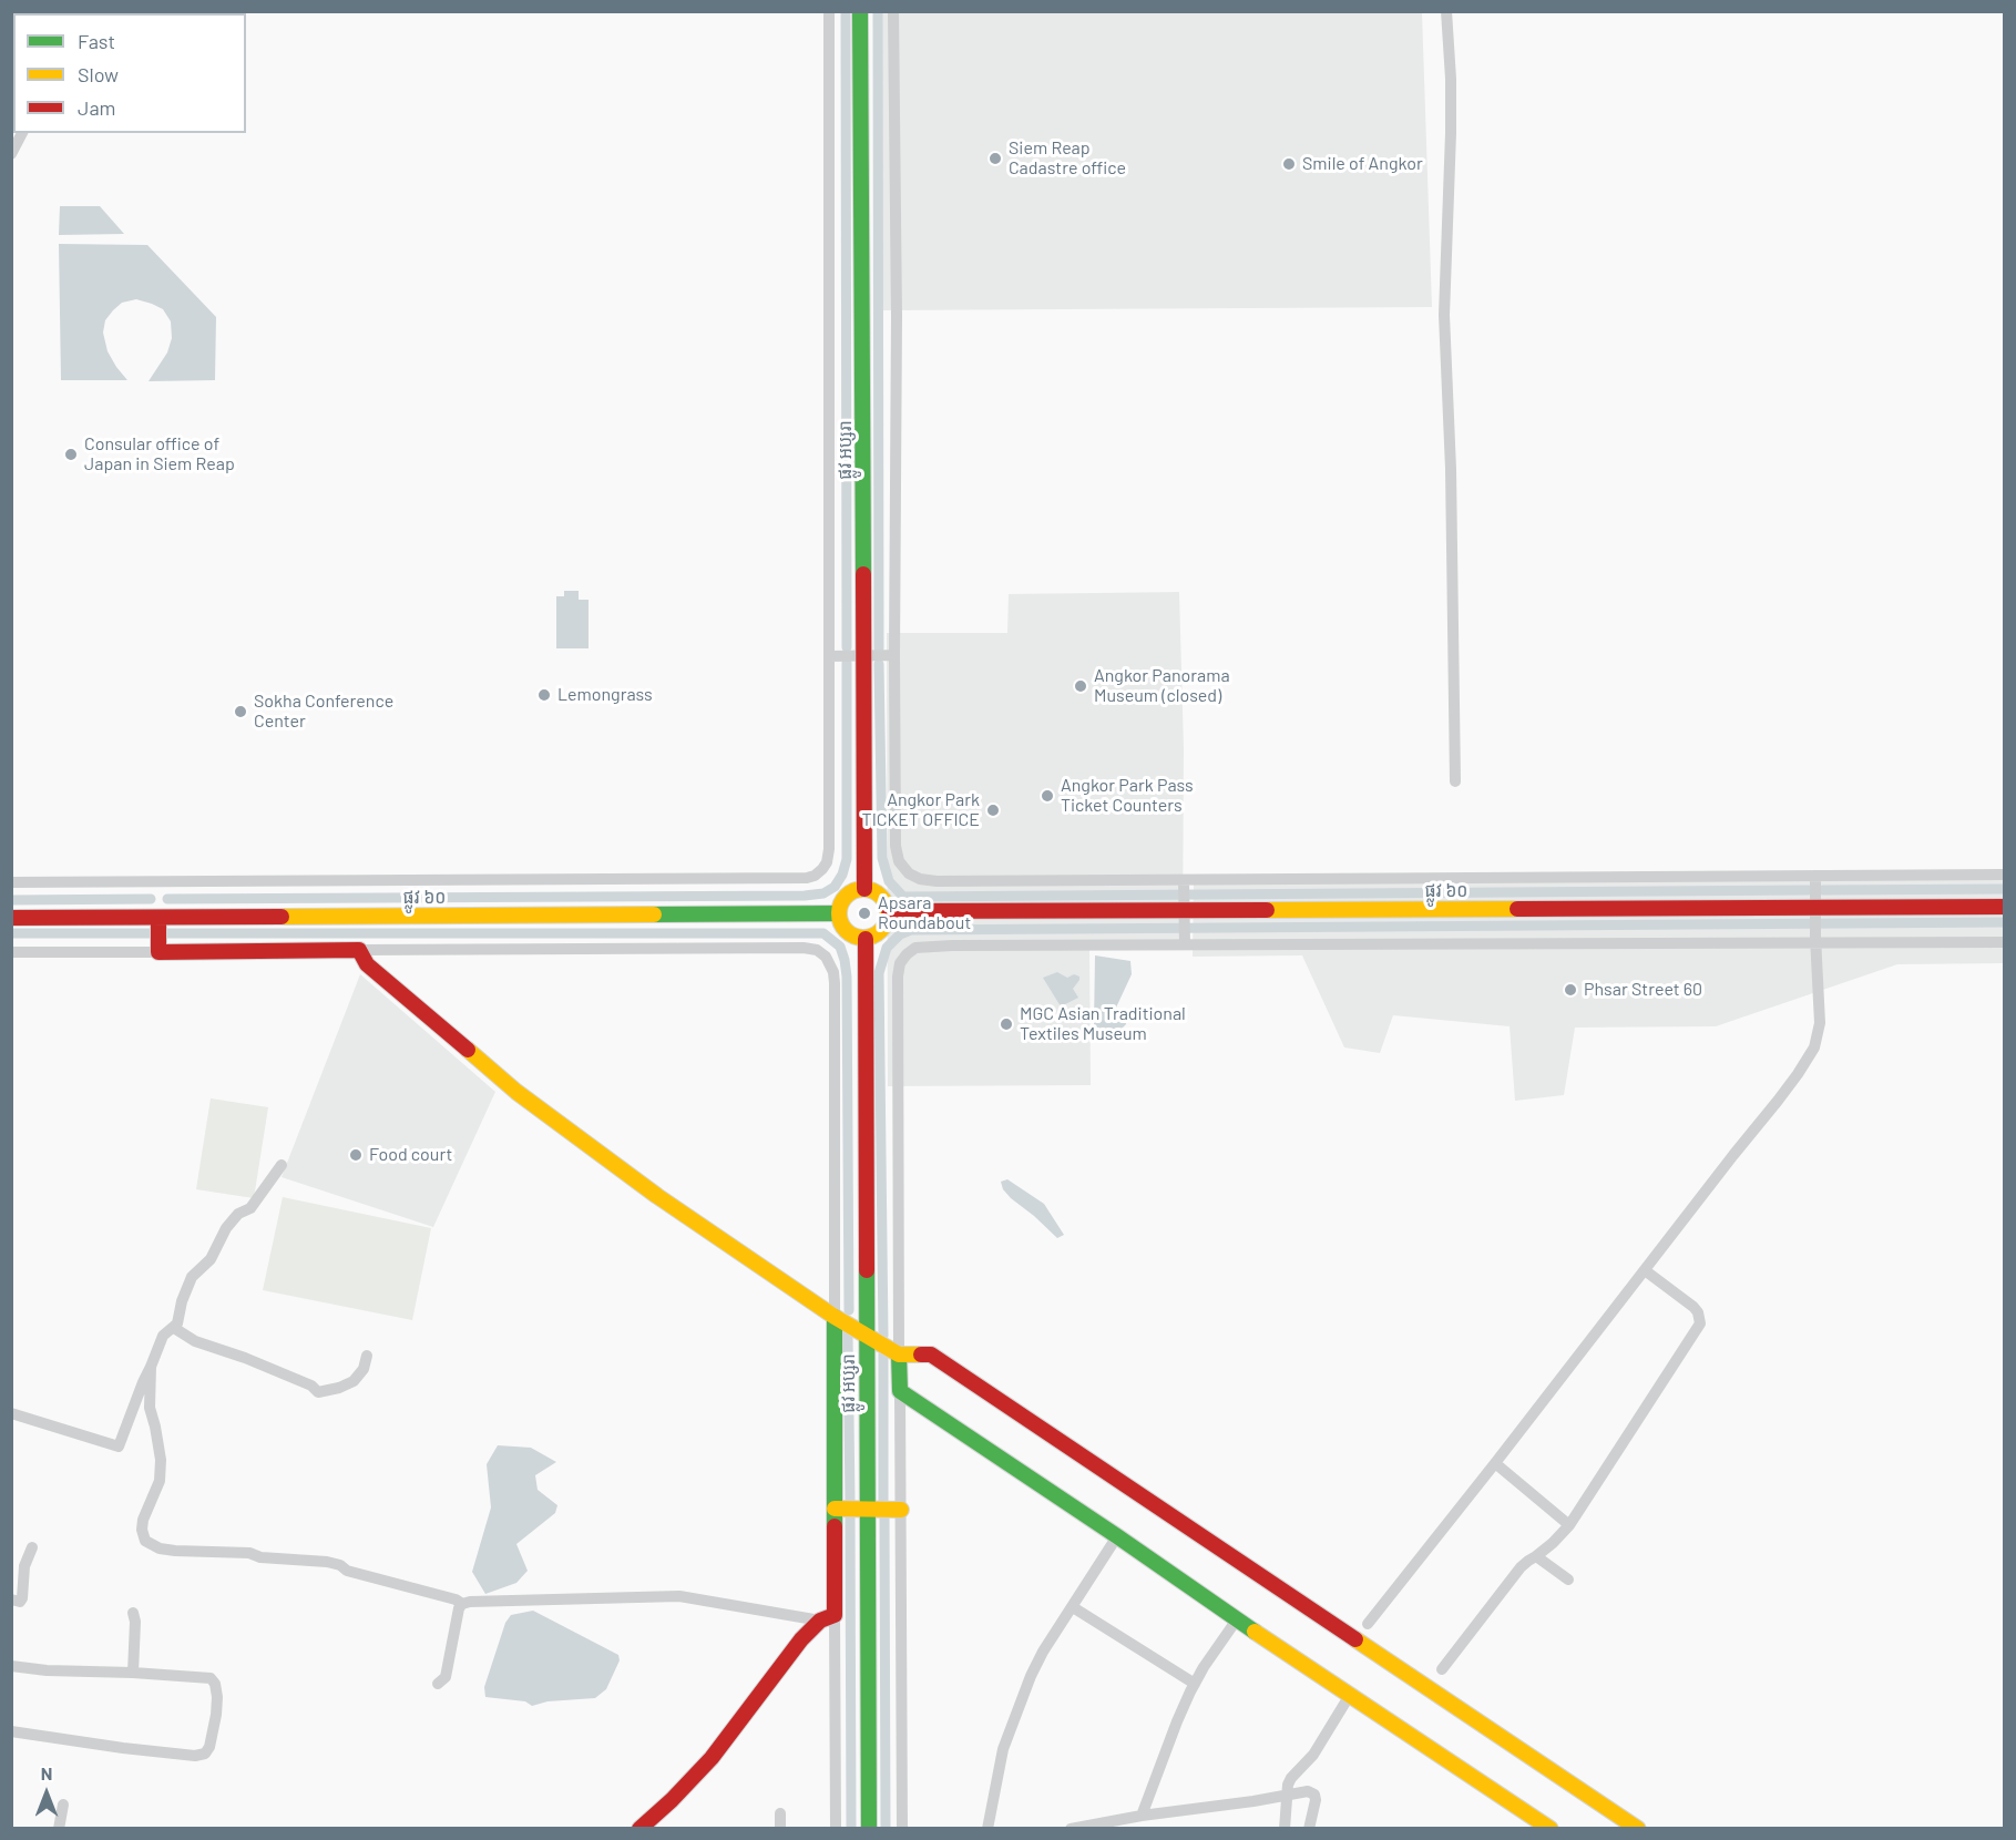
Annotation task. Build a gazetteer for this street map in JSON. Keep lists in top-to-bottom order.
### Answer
{
  "streets": {
    "street": ["ផ្លូវ អប្សរា", "ផ្លូវ ៦០"]
  },
  "crossings": [
    ["ផ្លូវ អប្សរា", "ផ្លូវ ៦០"]
  ],
  "places": [
    "Siem Reap Cadastre office",
    "Smile of Angkor",
    "Consular office of Japan in Siem Reap",
    "Angkor Panorama Museum (closed)",
    "Lemongrass",
    "Sokha Conference Center",
    "Angkor Park Pass Ticket Counters",
    "Angkor Park TICKET OFFICE",
    "Apsara Roundabout",
    "Phsar Street 60",
    "MGC Asian Traditional Textiles Museum",
    "Food court"
  ],
  "legend": ["Fast", "Slow", "Jam"],
  "north": "top"
}
